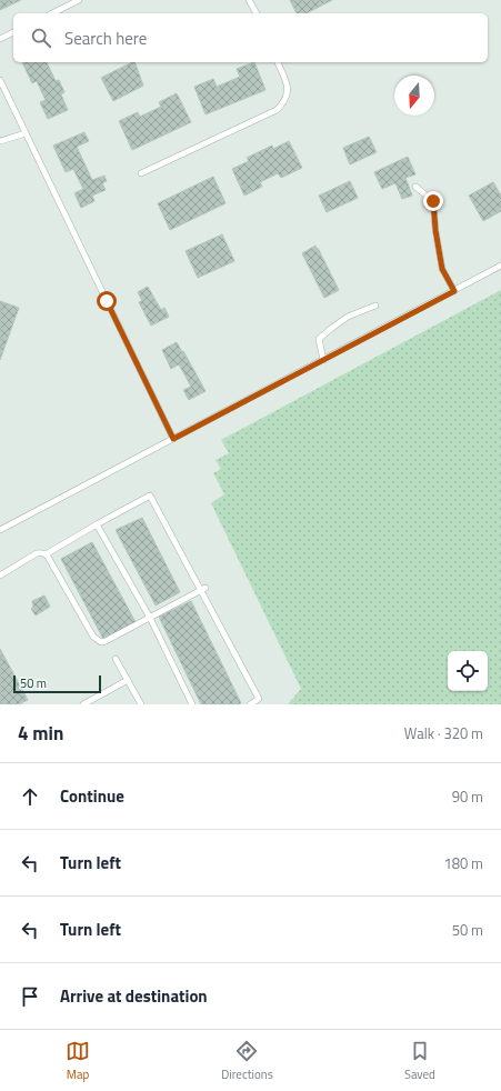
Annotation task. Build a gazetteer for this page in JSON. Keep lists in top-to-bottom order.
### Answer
{
  "scale_bar": "50 m",
  "north": "bottom",
  "page": {
    "search": "Search here",
    "scale": "50 m",
    "heading": ["4 min", "Walk · 320 m"],
    "list": [
      ["Continue", "90 m"],
      ["Turn left", "180 m"],
      ["Turn left", "50 m"],
      "Arrive at destination"
    ],
    "nav": ["Map", "Directions", "Saved"]
  }
}
